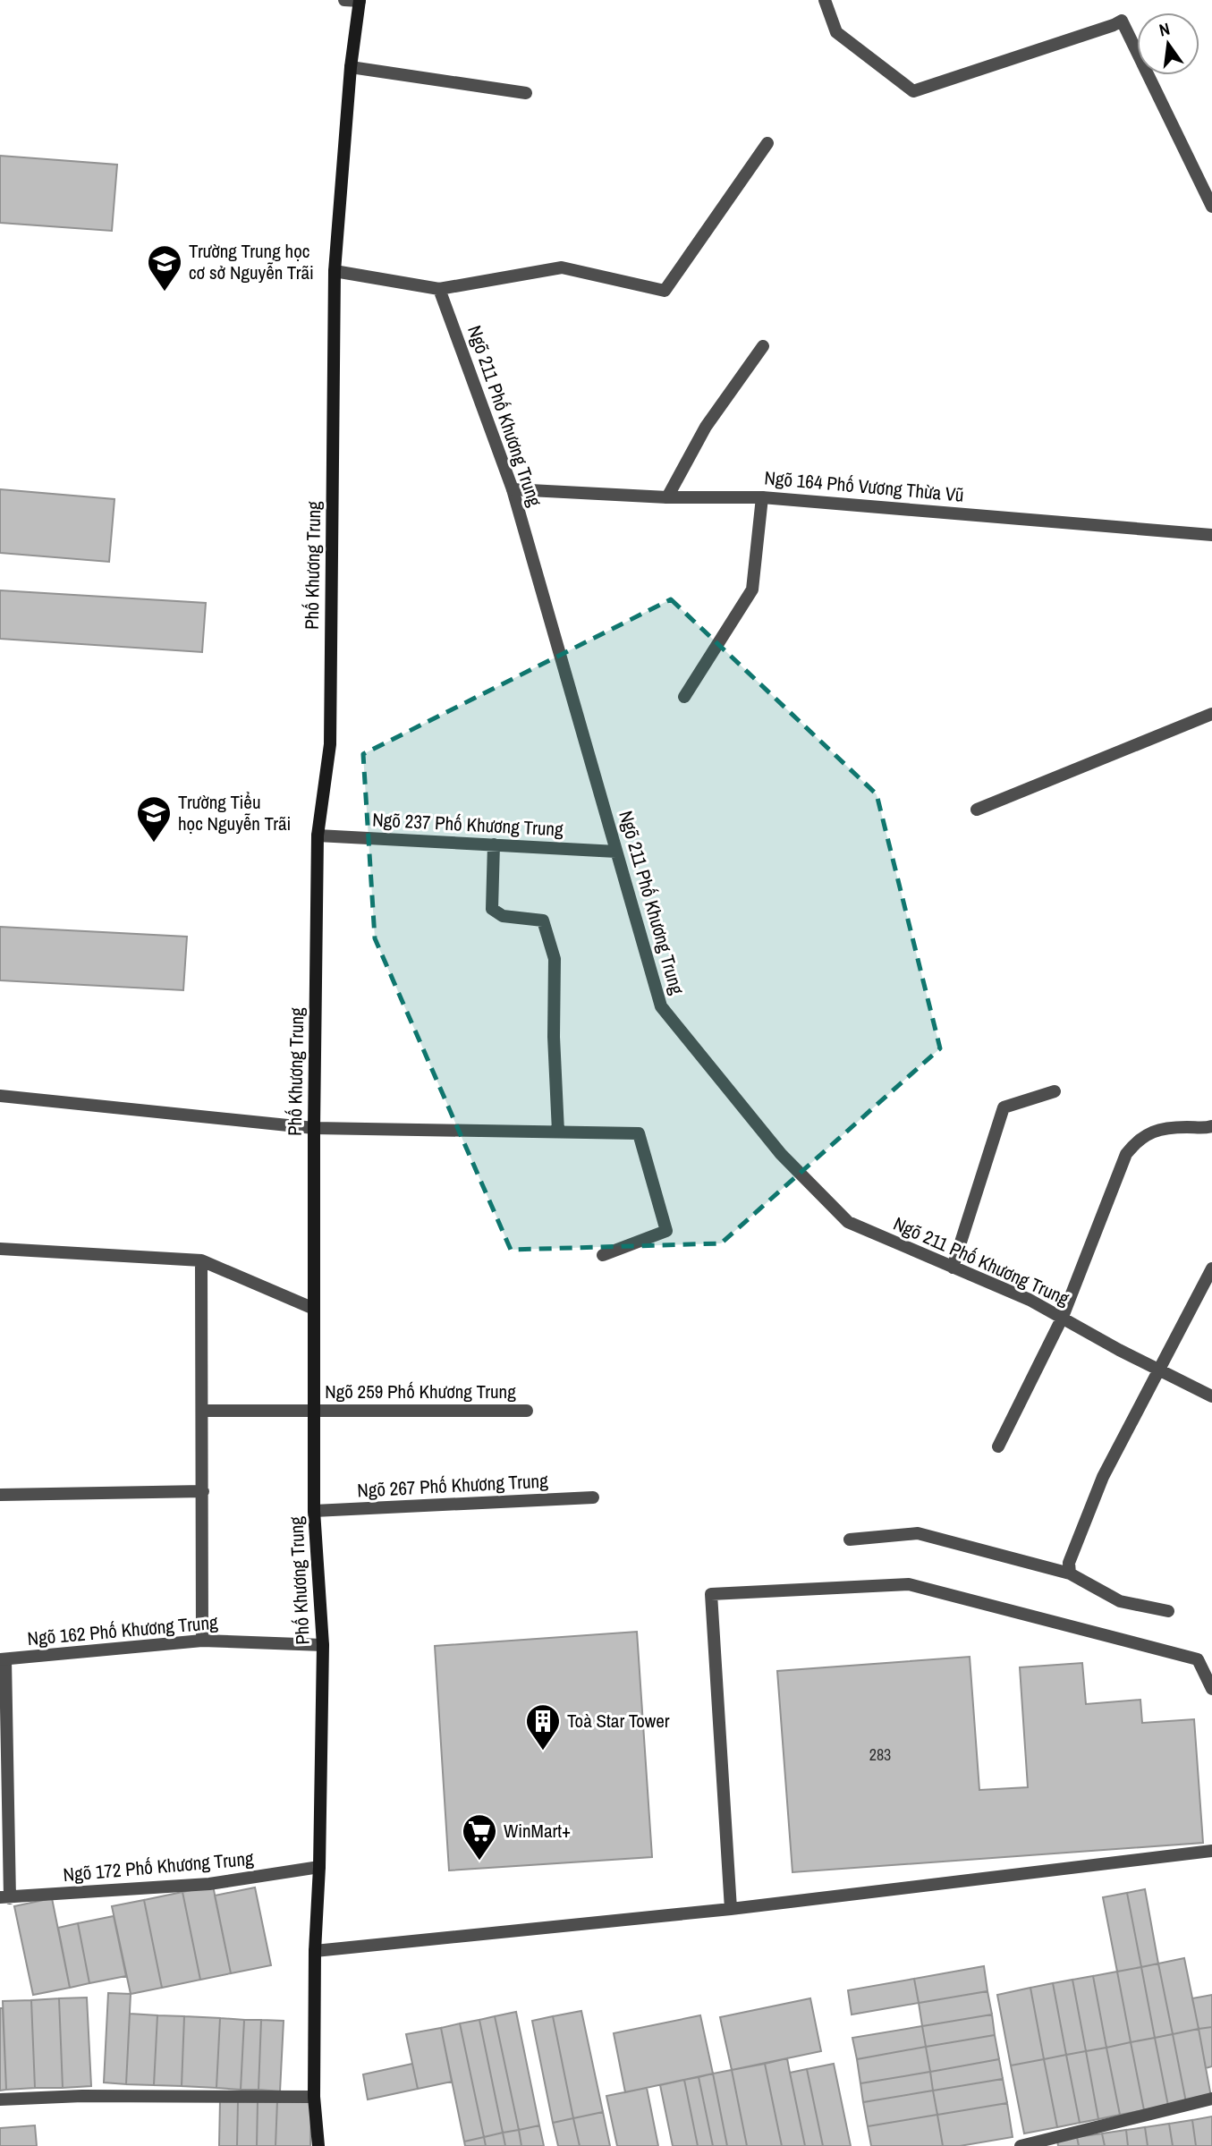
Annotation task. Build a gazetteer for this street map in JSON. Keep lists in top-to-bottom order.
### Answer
{
  "streets": {
    "street": [
      "Ngõ 211 Phố Khương Trung",
      "Ngõ 164 Phố Vương Thừa Vũ",
      "Phố Khương Trung",
      "Ngõ 237 Phố Khương Trung",
      "Ngõ 259 Phố Khương Trung",
      "Ngõ 267 Phố Khương Trung",
      "Ngõ 162 Phố Khương Trung",
      "Ngõ 172 Phố Khương Trung"
    ]
  },
  "crossings": [
    ["Ngõ 211 Phố Khương Trung", "Ngõ 164 Phố Vương Thừa Vũ"],
    ["Ngõ 211 Phố Khương Trung", "Ngõ 237 Phố Khương Trung"],
    ["Phố Khương Trung", "Ngõ 237 Phố Khương Trung"],
    ["Phố Khương Trung", "Ngõ 259 Phố Khương Trung"],
    ["Phố Khương Trung", "Ngõ 267 Phố Khương Trung"],
    ["Phố Khương Trung", "Ngõ 162 Phố Khương Trung"],
    ["Phố Khương Trung", "Ngõ 172 Phố Khương Trung"]
  ],
  "places": {
    "school or university": ["Trường Trung học cơ sở Nguyễn Trãi", "Trường Tiểu học Nguyễn Trãi"],
    "building": ["Toà Star Tower"],
    "supermarket": ["WinMart+"]
  },
  "house_numbers": ["283"],
  "north": "top"
}
